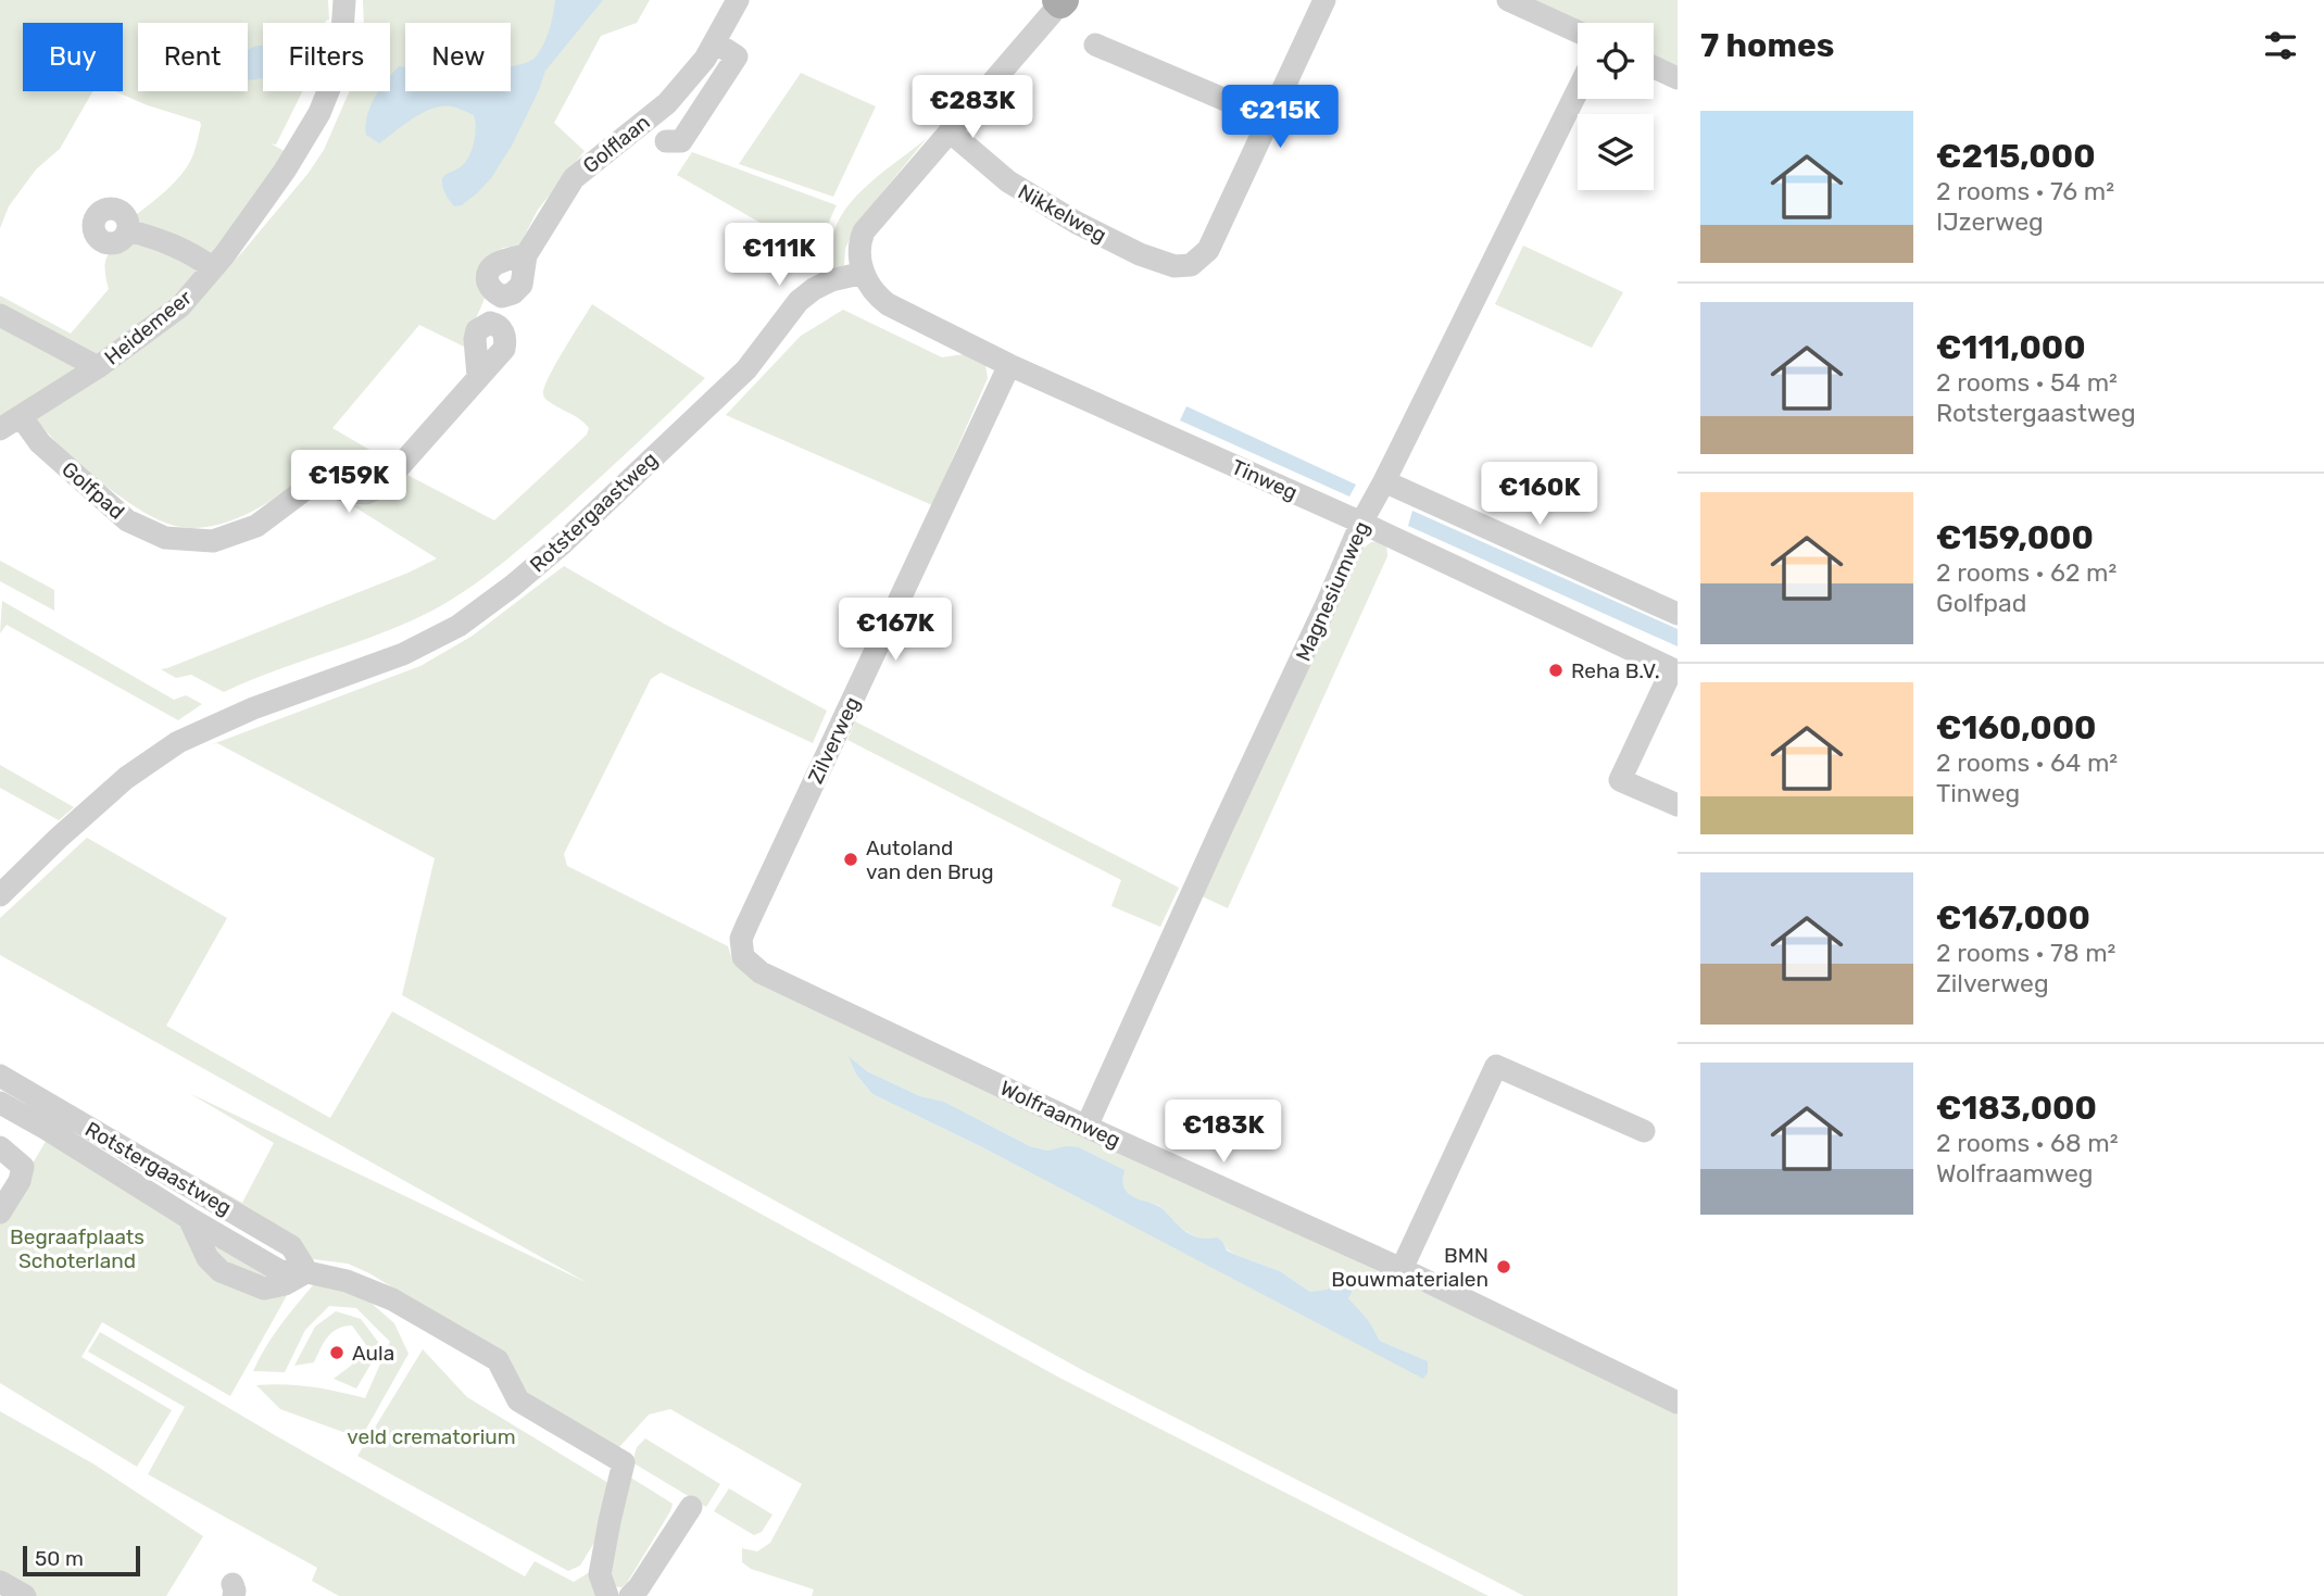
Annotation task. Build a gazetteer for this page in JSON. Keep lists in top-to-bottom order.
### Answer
{
  "streets": {
    "street": [
      "Golflaan",
      "Nikkelweg",
      "Heidemeer",
      "Tinweg",
      "Golfpad",
      "Rotstergaastweg",
      "Magnesiumweg",
      "Zilverweg",
      "Wolfraamweg"
    ]
  },
  "crossings": [
    ["Heidemeer", "Golfpad"],
    ["Tinweg", "Rotstergaastweg"],
    ["Tinweg", "Magnesiumweg"],
    ["Tinweg", "Zilverweg"],
    ["Magnesiumweg", "Wolfraamweg"],
    ["Zilverweg", "Wolfraamweg"]
  ],
  "parks": ["Begraafplaats Schoterland", "veld crematorium"],
  "places": [
    "Reha B.V.",
    "Autoland van den Brug",
    "BMN Bouwmaterialen",
    "Aula"
  ],
  "scale_bar": "50 m",
  "page": {
    "heading": "7 homes",
    "chip": [
      "Buy",
      "Rent",
      "Filters",
      "New"
    ],
    "price": [
      "€283K",
      "€215K",
      "€111K",
      "€159K",
      "€160K",
      "€167K",
      "€183K"
    ],
    "list": [
      {
        "name": "€215,000",
        "note": "2 rooms · 76 m² · IJzerweg"
      },
      {
        "name": "€111,000",
        "note": "2 rooms · 54 m² · Rotstergaastweg"
      },
      {
        "name": "€159,000",
        "note": "2 rooms · 62 m² · Golfpad"
      },
      {
        "name": "€160,000",
        "note": "2 rooms · 64 m² · Tinweg"
      },
      {
        "name": "€167,000",
        "note": "2 rooms · 78 m² · Zilverweg"
      },
      {
        "name": "€183,000",
        "note": "2 rooms · 68 m² · Wolfraamweg"
      }
    ],
    "scale": "50 m"
  }
}
